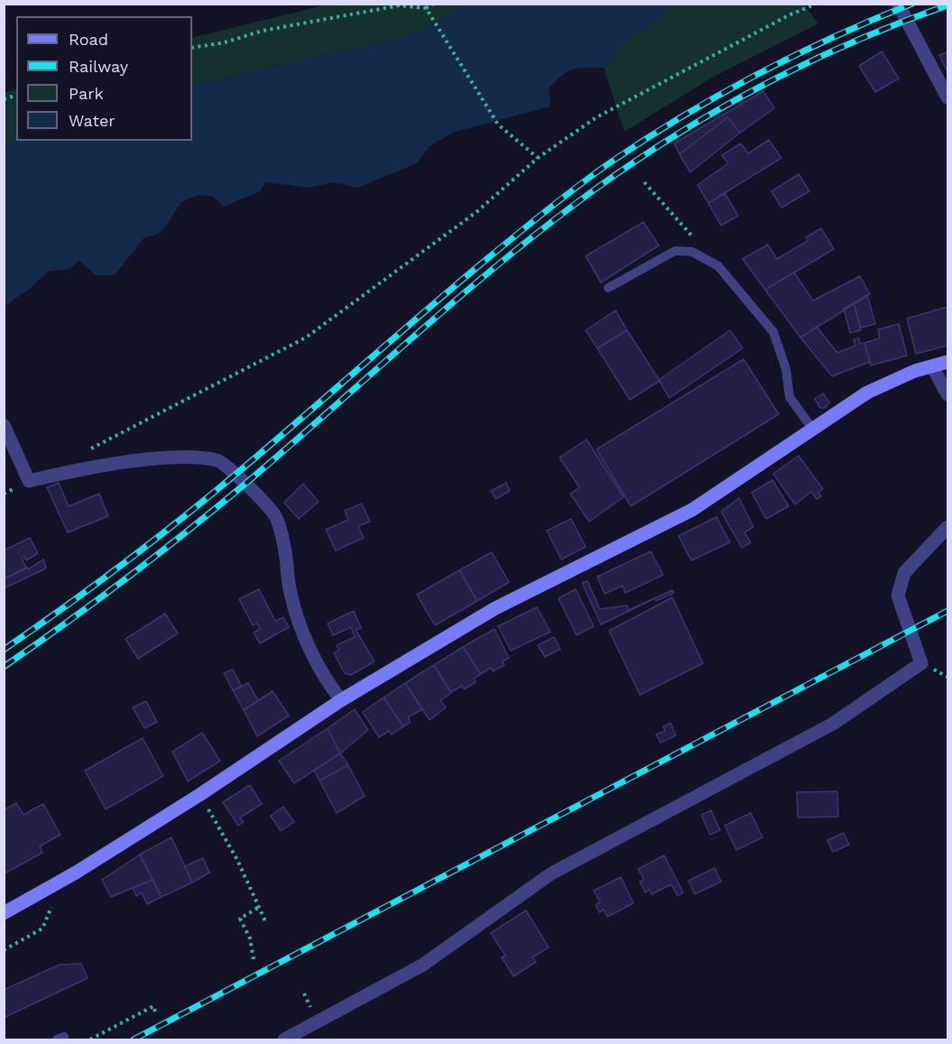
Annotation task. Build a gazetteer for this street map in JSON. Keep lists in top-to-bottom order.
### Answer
{
  "legend": [
    "Road",
    "Railway",
    "Park",
    "Water"
  ]
}
